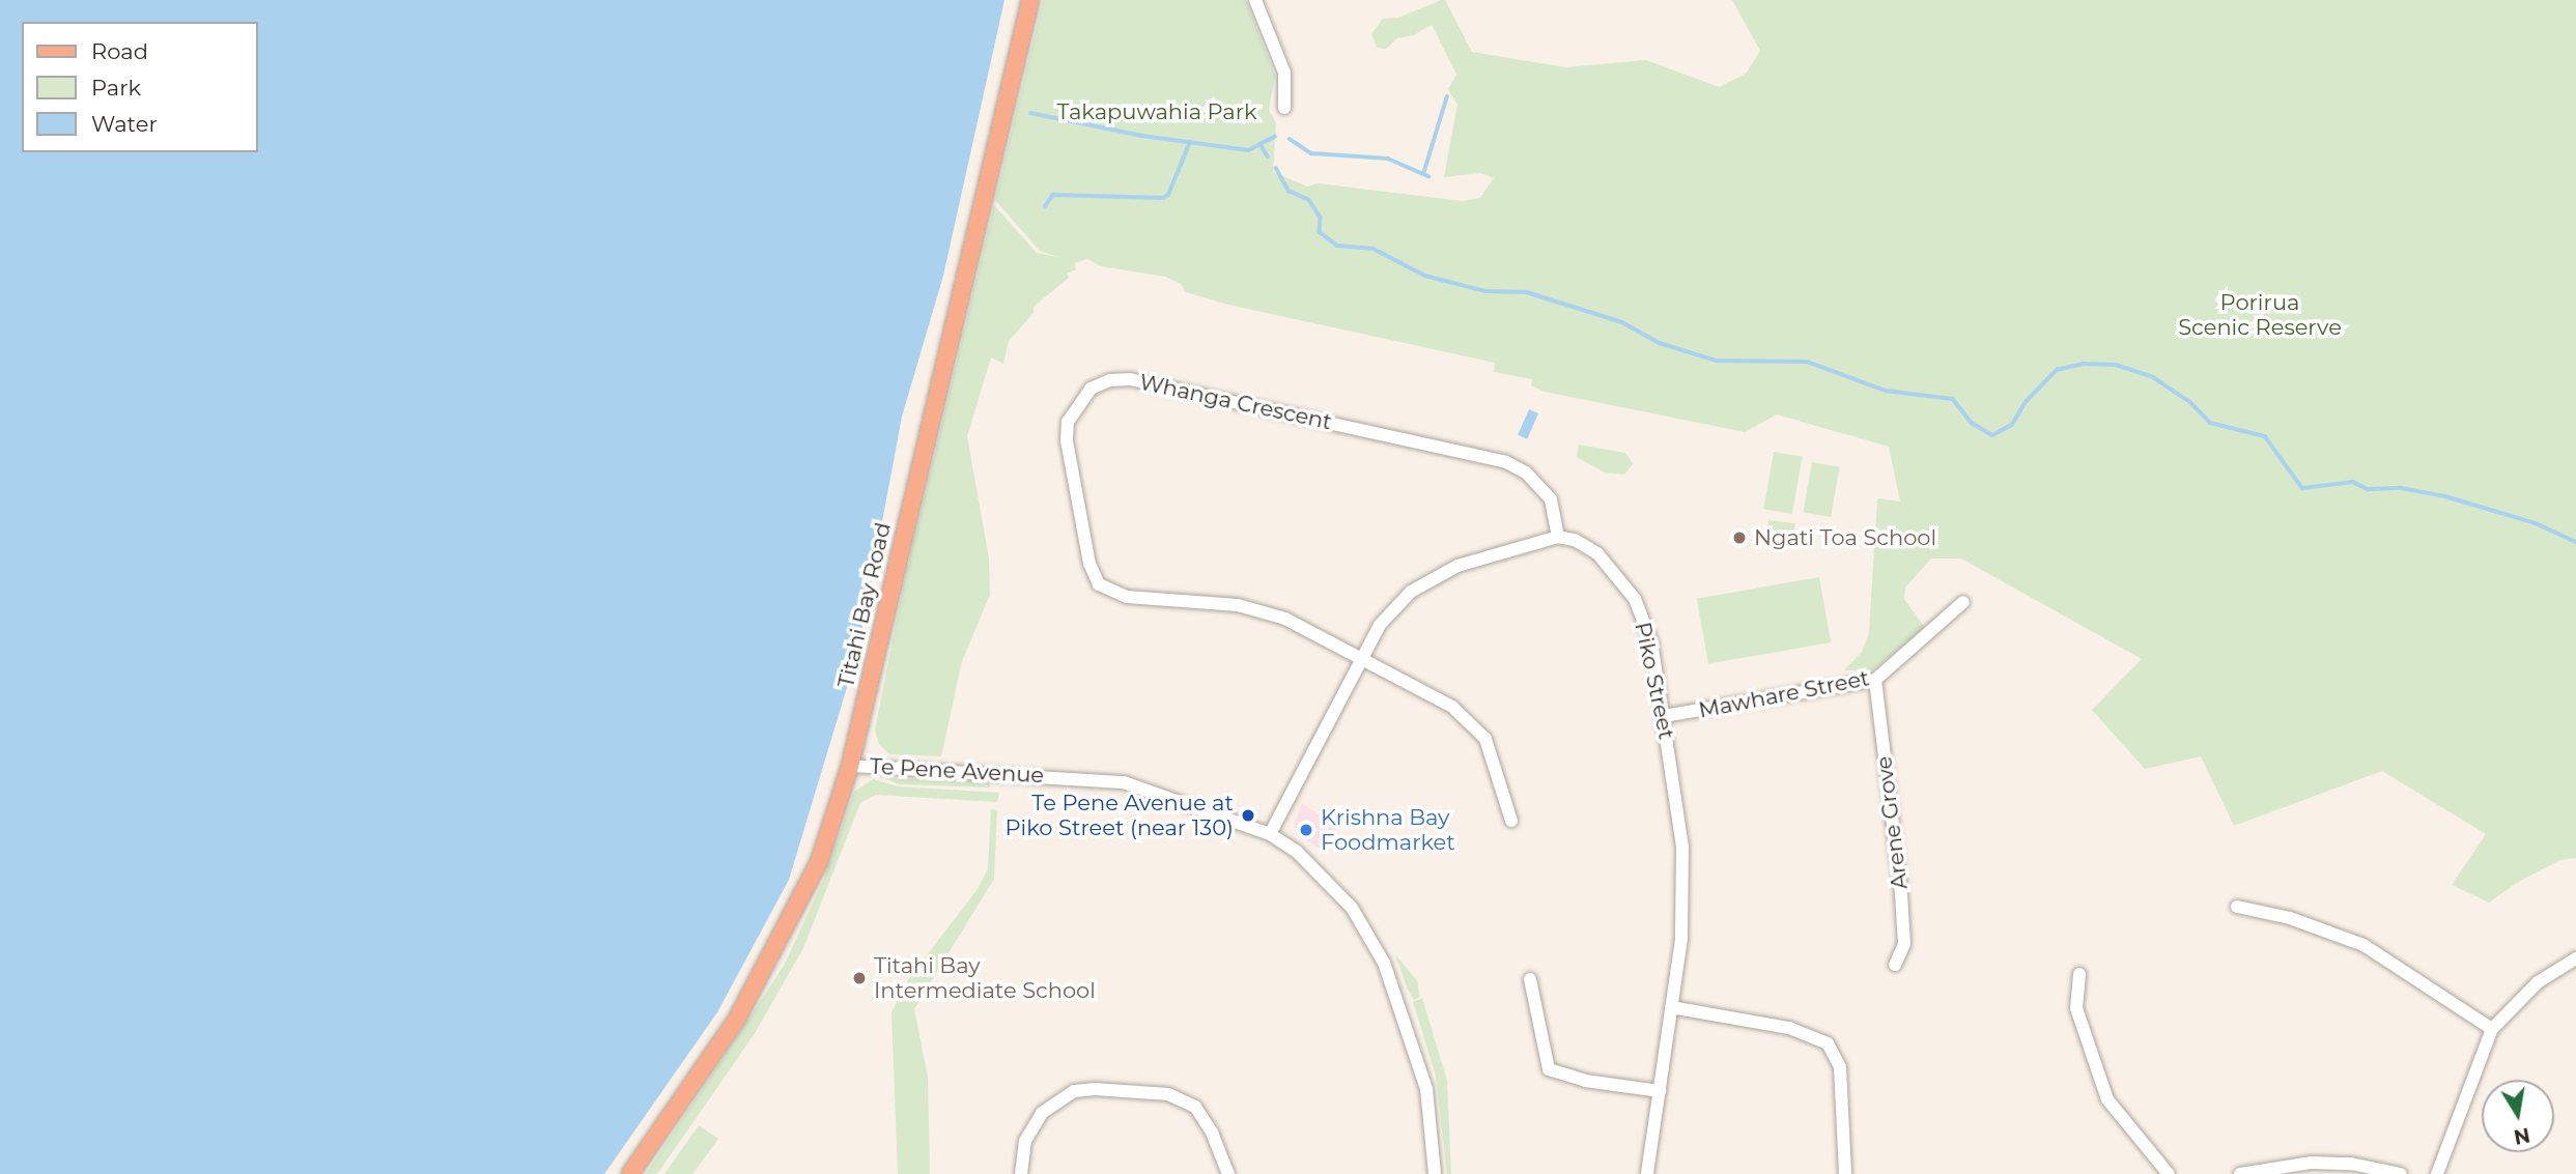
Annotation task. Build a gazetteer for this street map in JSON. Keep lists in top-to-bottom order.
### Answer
{
  "streets": {
    "main road": ["Titahi Bay Road"],
    "street": [
      "Whanga Crescent",
      "Piko Street",
      "Mawhare Street",
      "Te Pene Avenue",
      "Arene Grove"
    ]
  },
  "crossings": [
    ["Whanga Crescent", "Piko Street"],
    ["Titahi Bay Road", "Te Pene Avenue"],
    ["Piko Street", "Mawhare Street"],
    ["Mawhare Street", "Arene Grove"]
  ],
  "parks": ["Takapuwahia Park", "Porirua Scenic Reserve"],
  "places": [
    "Ngati Toa School",
    "Te Pene Avenue at Piko Street (near 130)",
    "Krishna Bay Foodmarket",
    "Titahi Bay Intermediate School"
  ],
  "legend": ["Road", "Park", "Water"],
  "north": "bottom"
}
